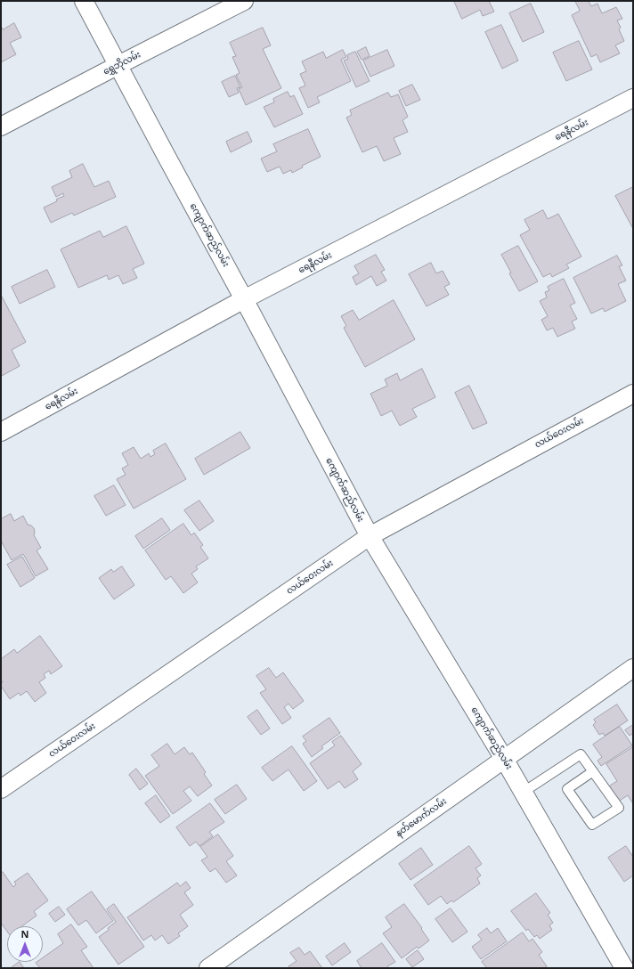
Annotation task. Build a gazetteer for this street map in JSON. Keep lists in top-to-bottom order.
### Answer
{
  "streets": {
    "street": [
      "ရွှေဘိုလမ်း",
      "ရေနီလမ်း",
      "ကျောက်ဆည်လမ်း",
      "လယ်ဝေးလမ်း",
      "နတ်မောက်လမ်း"
    ]
  },
  "crossings": [
    ["ရွှေဘိုလမ်း", "ကျောက်ဆည်လမ်း"],
    ["ရေနီလမ်း", "ကျောက်ဆည်လမ်း"],
    ["ကျောက်ဆည်လမ်း", "လယ်ဝေးလမ်း"],
    ["ကျောက်ဆည်လမ်း", "နတ်မောက်လမ်း"]
  ],
  "north": "top"
}
